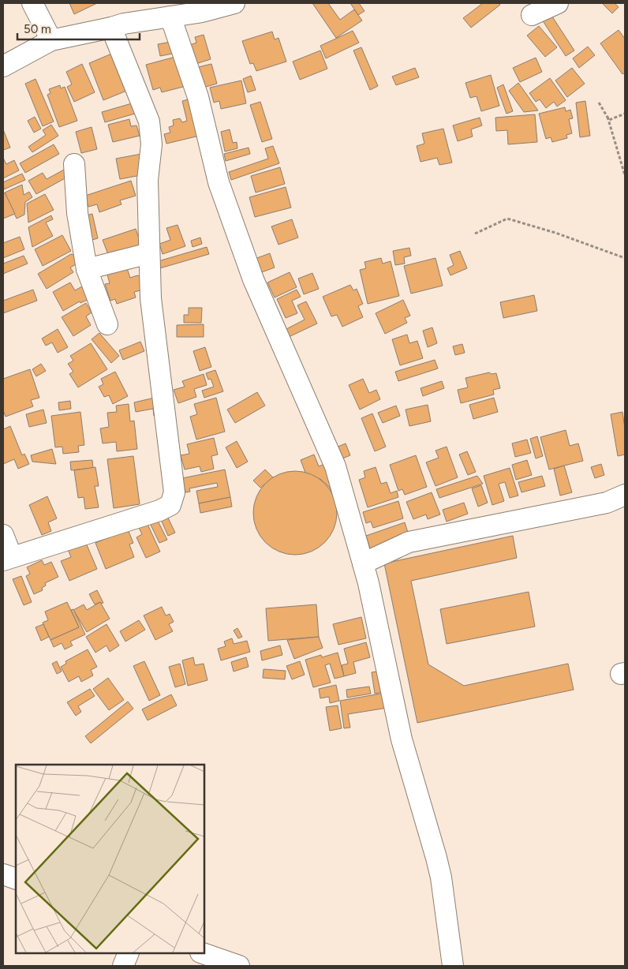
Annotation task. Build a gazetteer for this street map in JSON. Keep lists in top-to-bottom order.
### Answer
{
  "scale_bar": "50 m"
}
